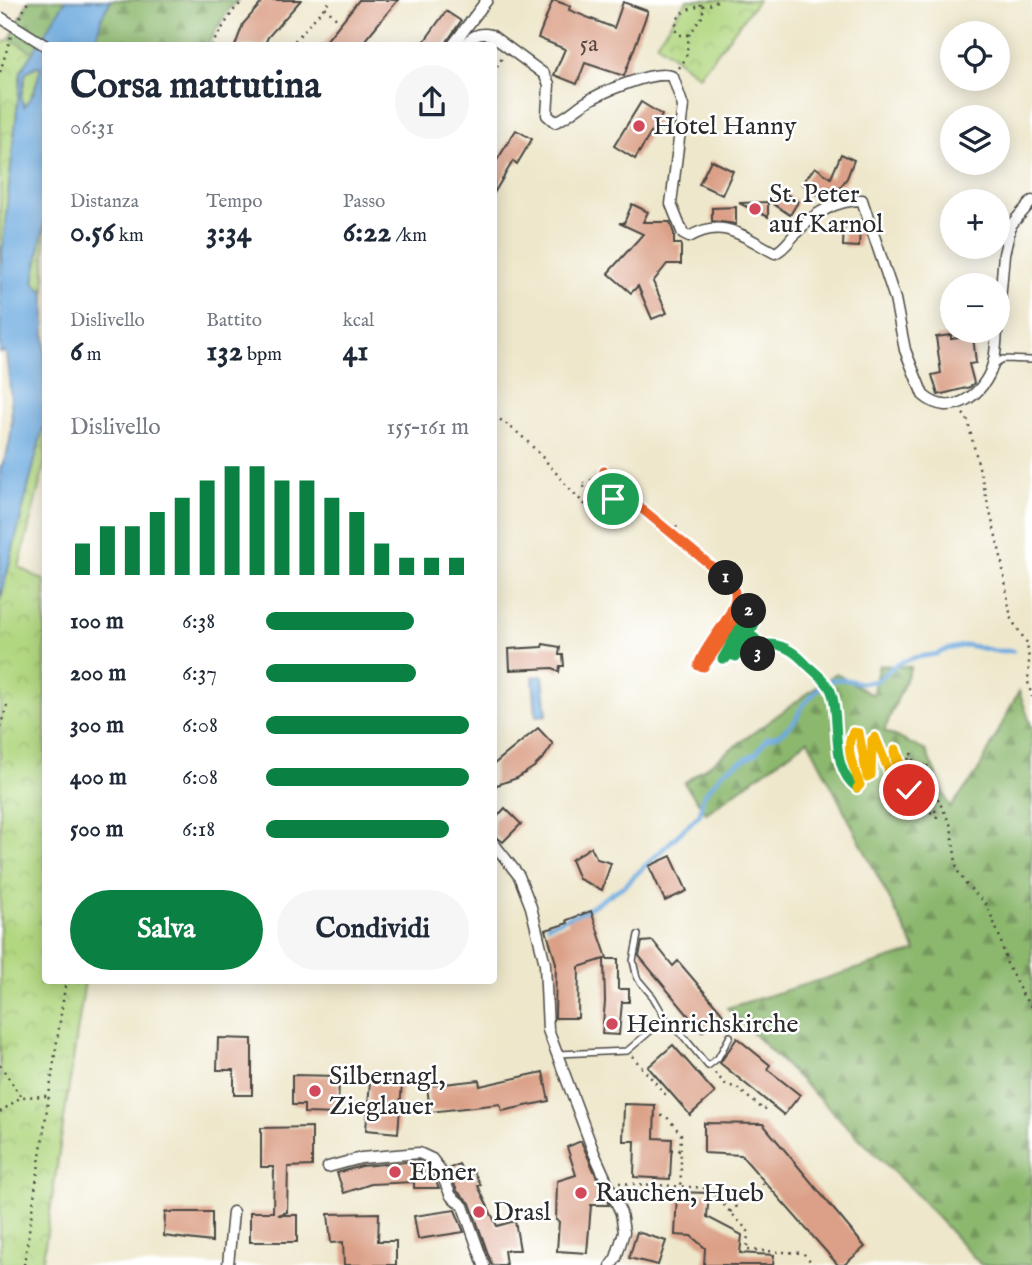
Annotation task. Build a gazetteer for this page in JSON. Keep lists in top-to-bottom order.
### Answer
{
  "places": [
    "Hotel Hanny",
    "St. Peter auf Karnol",
    "Heinrichskirche",
    "Silbernagl, Zieglauer",
    "Ebner",
    "Rauchen, Hueb",
    "Drasl"
  ],
  "house_numbers": ["5a"],
  "page": {
    "map_buttons": ["+", "−"],
    "heading": ["Corsa mattutina", "06:31"],
    "stats": [
      ["Distanza", "0.56 km"],
      ["Tempo", "3:34"],
      ["Passo", "6:22 /km"],
      ["Dislivello", "6 m"],
      ["Battito", "132 bpm"],
      ["kcal", "41"]
    ],
    "chart": ["Dislivello", "155–161 m"],
    "pins": ["1", "2", "3"],
    "list": [
      {
        "name": "100 m",
        "note": "6:38"
      },
      {
        "name": "200 m",
        "note": "6:37"
      },
      {
        "name": "300 m",
        "note": "6:08"
      },
      {
        "name": "400 m",
        "note": "6:08"
      },
      {
        "name": "500 m",
        "note": "6:18"
      }
    ],
    "buttons": ["Salva", "Condividi"]
  }
}
